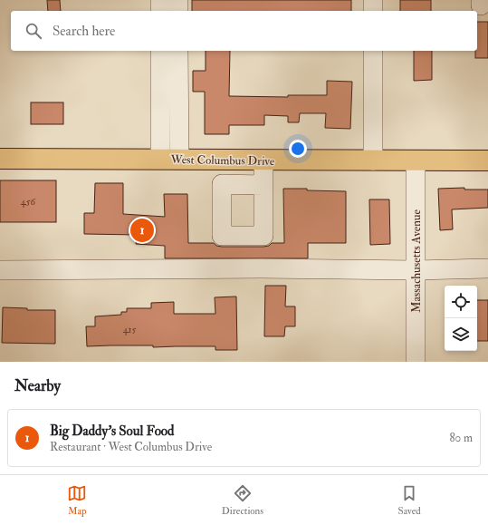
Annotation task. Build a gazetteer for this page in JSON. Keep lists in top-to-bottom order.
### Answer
{
  "streets": {
    "main road": ["West Columbus Drive"],
    "street": ["Massachusetts Avenue"]
  },
  "crossings": [
    ["West Columbus Drive", "Massachusetts Avenue"]
  ],
  "house_numbers": ["456", "415"],
  "page": {
    "search": "Search here",
    "pins": "1",
    "heading": "Nearby",
    "list": [
      {
        "mark": "1",
        "name": "Big Daddy's Soul Food",
        "note": "Restaurant · West Columbus Drive",
        "value": "80 m"
      }
    ],
    "nav": ["Map", "Directions", "Saved"]
  }
}
